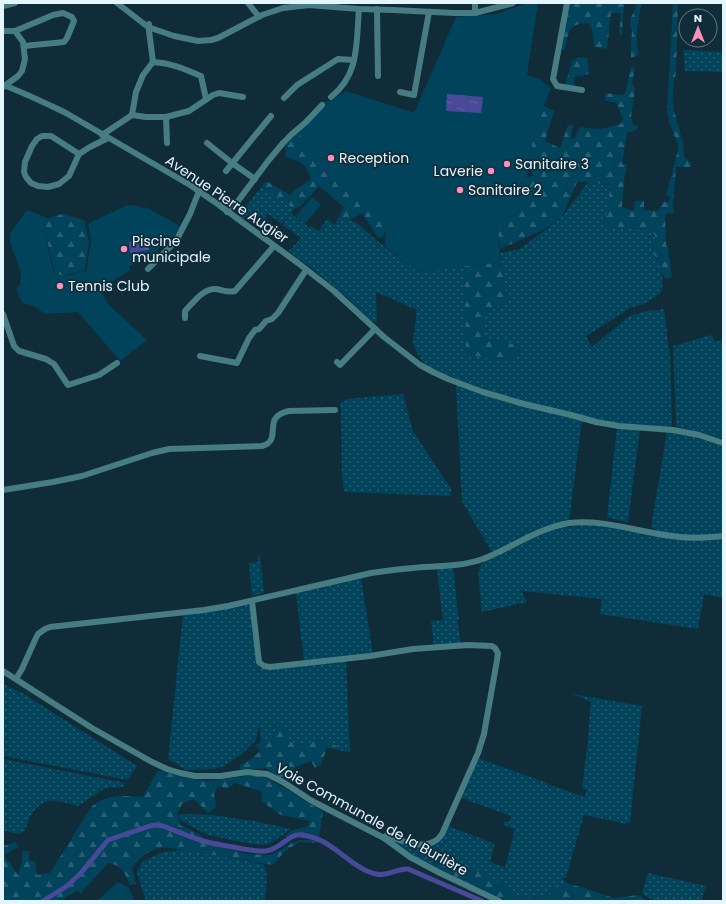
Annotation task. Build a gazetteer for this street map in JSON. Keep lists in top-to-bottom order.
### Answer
{
  "streets": {
    "street": ["Avenue Pierre Augier", "Voie Communale de la Burlière"]
  },
  "places": [
    "Reception",
    "Sanitaire 3",
    "Laverie",
    "Sanitaire 2",
    "Piscine municipale",
    "Tennis Club"
  ],
  "north": "top"
}
